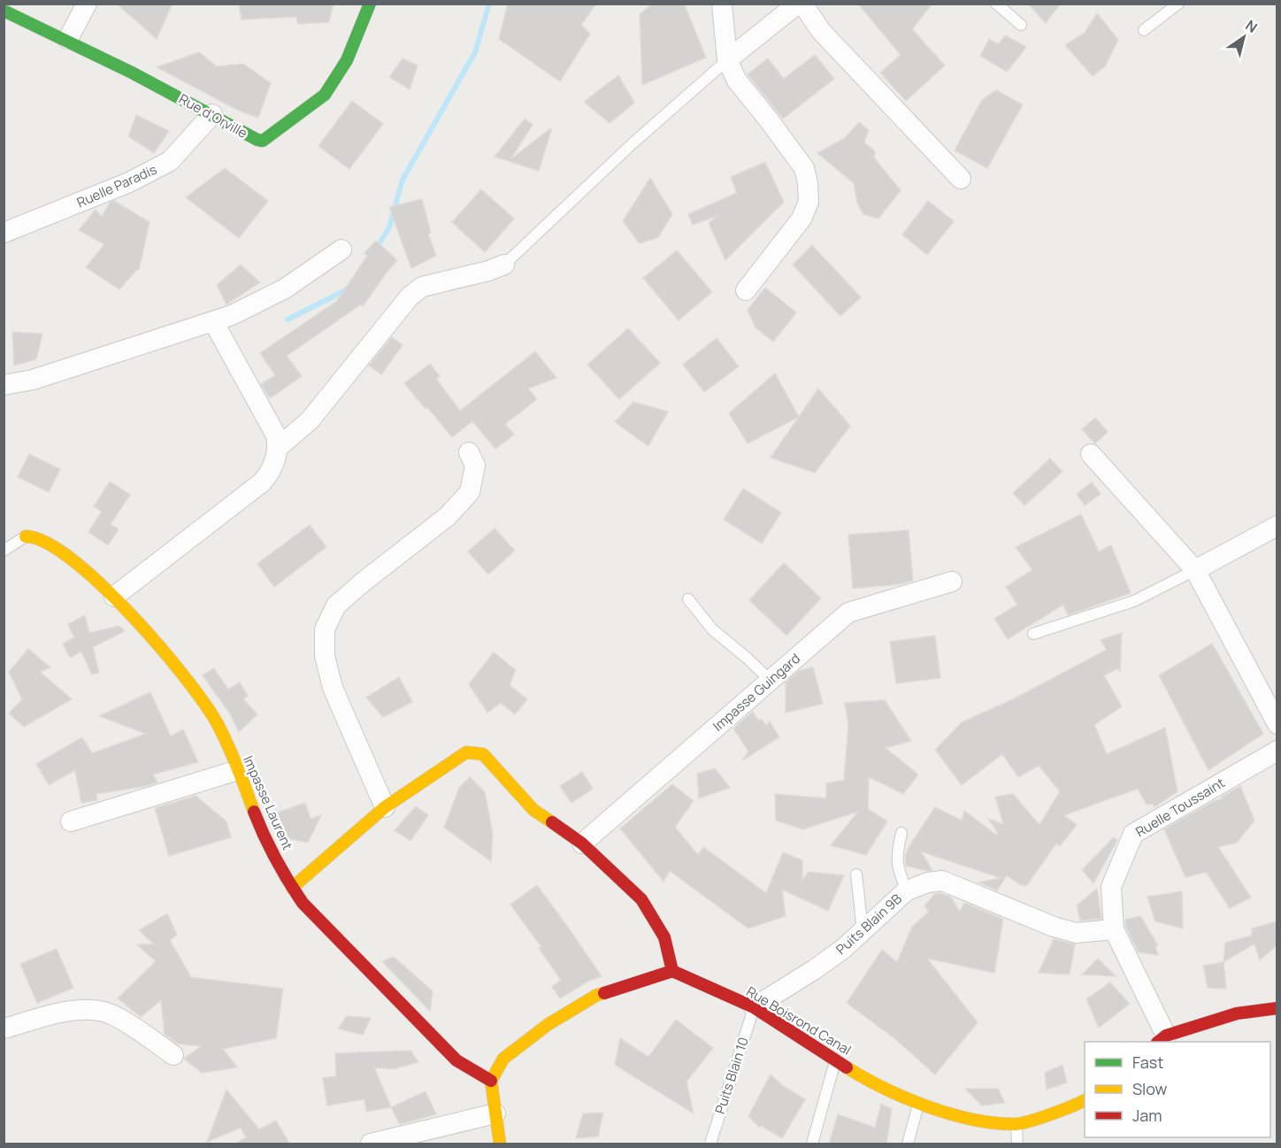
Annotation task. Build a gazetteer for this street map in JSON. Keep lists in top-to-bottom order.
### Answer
{
  "streets": {
    "street": [
      "Rue d'Orville",
      "Ruelle Paradis",
      "Impasse Guingard",
      "Impasse Laurent",
      "Ruelle Toussaint",
      "Puits Blain 9B",
      "Rue Boisrond Canal"
    ],
    "lane": ["Puits Blain 10"]
  },
  "crossings": [
    ["Rue d'Orville", "Ruelle Paradis"],
    ["Ruelle Toussaint", "Puits Blain 9B"],
    ["Puits Blain 9B", "Rue Boisrond Canal"],
    ["Puits Blain 9B", "Puits Blain 10"],
    ["Rue Boisrond Canal", "Puits Blain 10"]
  ],
  "legend": ["Fast", "Slow", "Jam"],
  "north": "top right"
}
